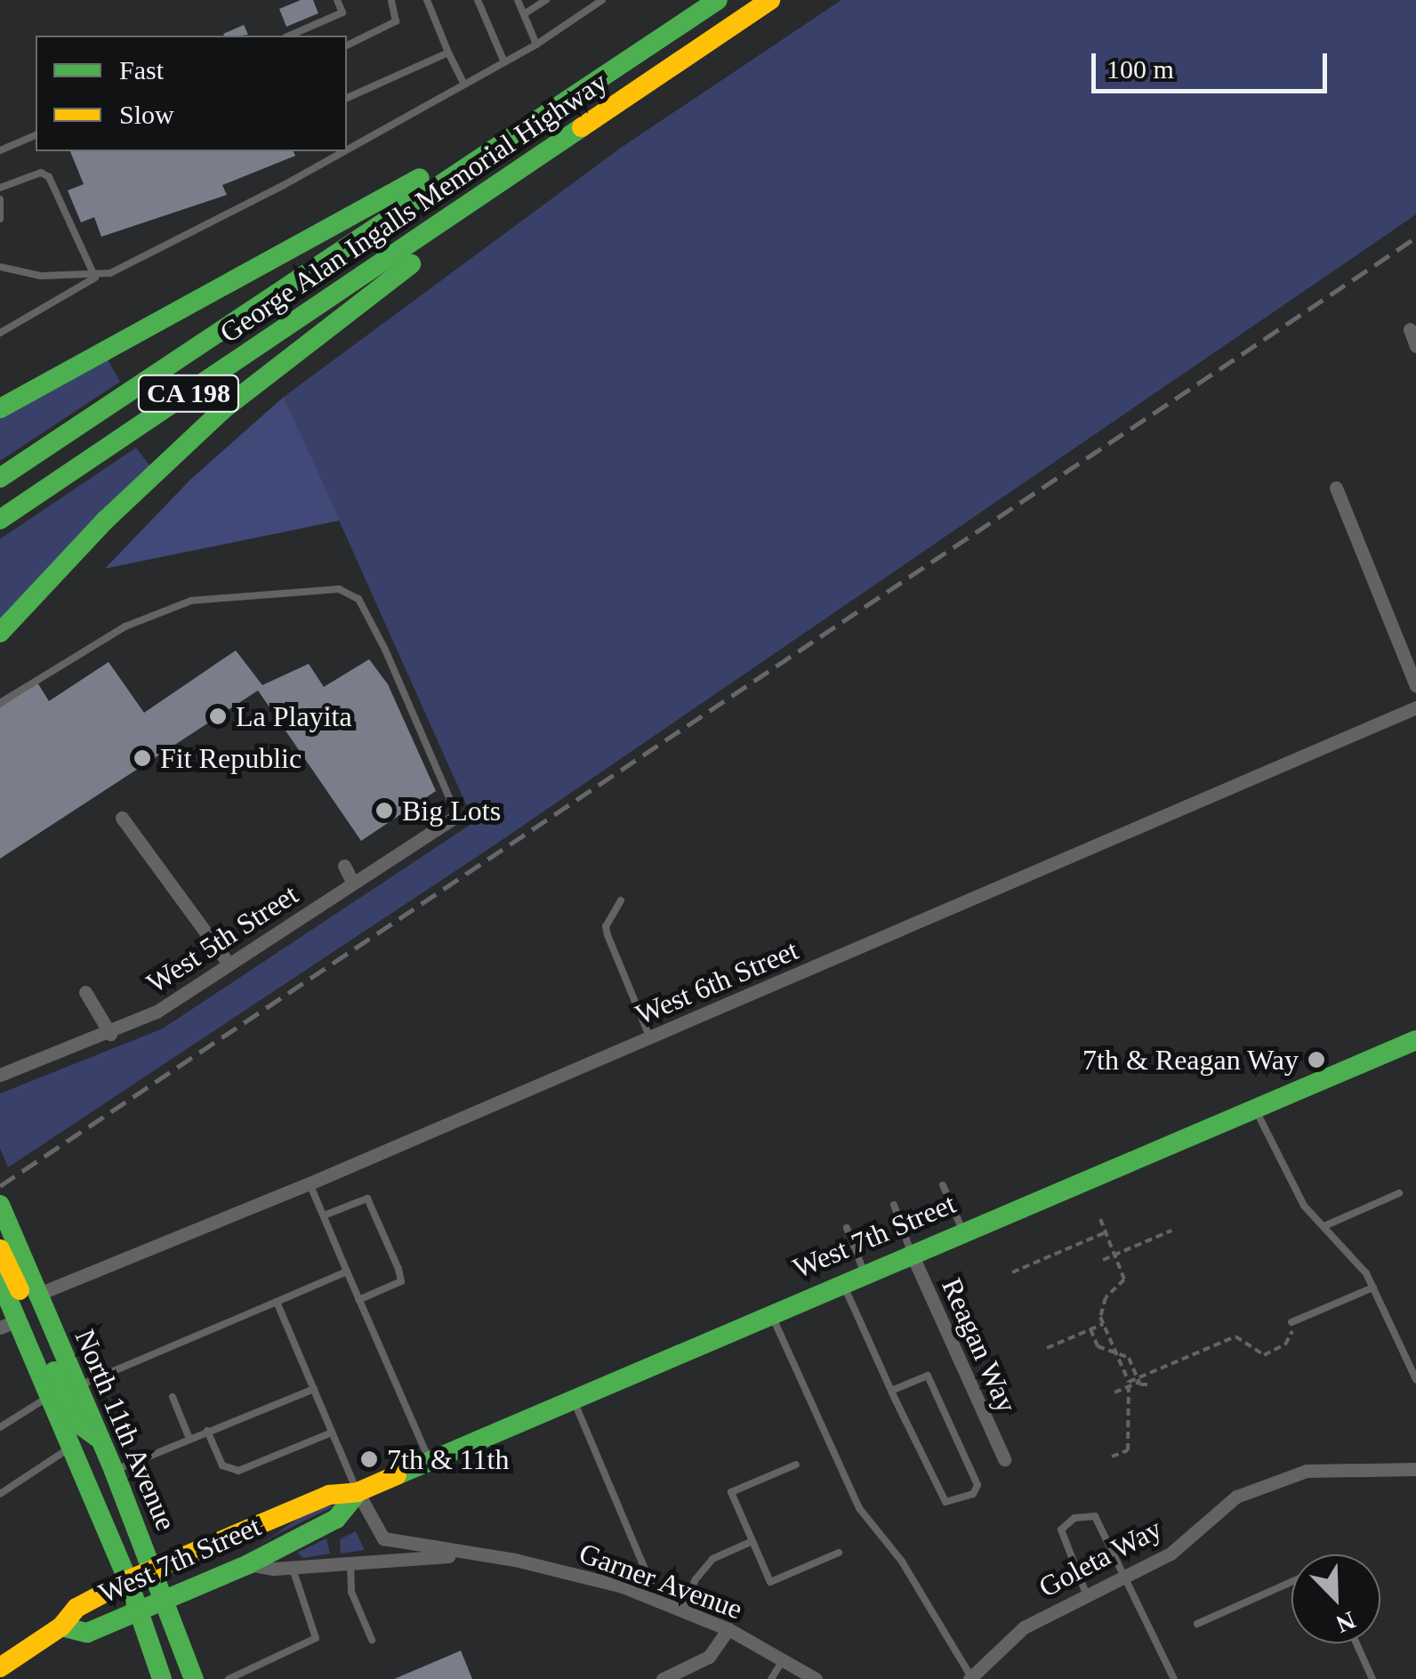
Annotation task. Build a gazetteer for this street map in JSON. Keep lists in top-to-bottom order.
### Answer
{
  "streets": {
    "main road": [
      "George Alan Ingalls Memorial Highway",
      "CA 198",
      "West 7th Street",
      "North 11th Avenue"
    ],
    "street": [
      "West 5th Street",
      "West 6th Street",
      "Reagan Way",
      "Goleta Way",
      "Garner Avenue"
    ]
  },
  "crossings": [
    ["West 6th Street", "North 11th Avenue"],
    ["West 7th Street", "Reagan Way"],
    ["West 7th Street", "North 11th Avenue"],
    ["West 7th Street", "Garner Avenue"]
  ],
  "places": [
    "La Playita",
    "Fit Republic",
    "Big Lots",
    "7th & Reagan Way",
    "7th & 11th"
  ],
  "legend": ["Fast", "Slow"],
  "scale_bar": "100 m",
  "north": "bottom right"
}
